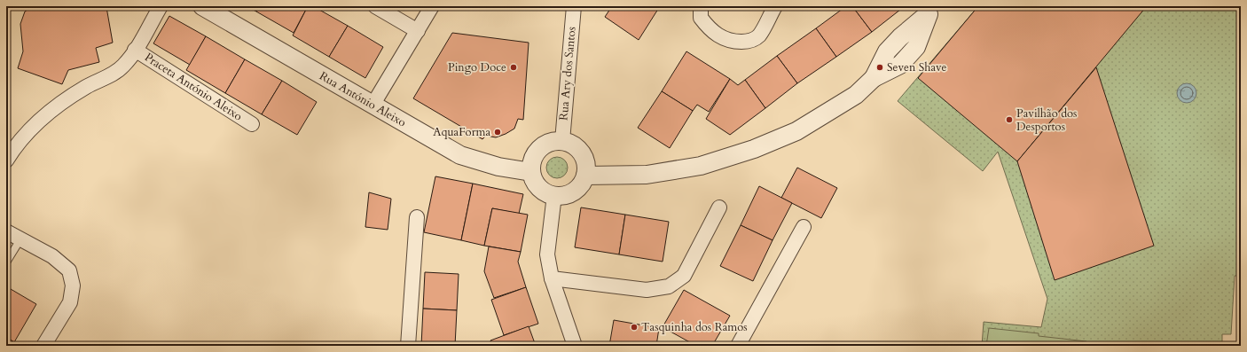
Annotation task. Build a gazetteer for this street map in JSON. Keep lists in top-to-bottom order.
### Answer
{
  "streets": {
    "street": ["Rua Ary dos Santos", "Praceta António Aleixo", "Rua António Aleixo"]
  },
  "crossings": [
    ["Rua Ary dos Santos", "Rua António Aleixo"]
  ],
  "places": [
    "Pingo Doce",
    "Seven Shave",
    "Pavilhão dos Desportos",
    "AquaForma",
    "Tasquinha dos Ramos"
  ]
}
